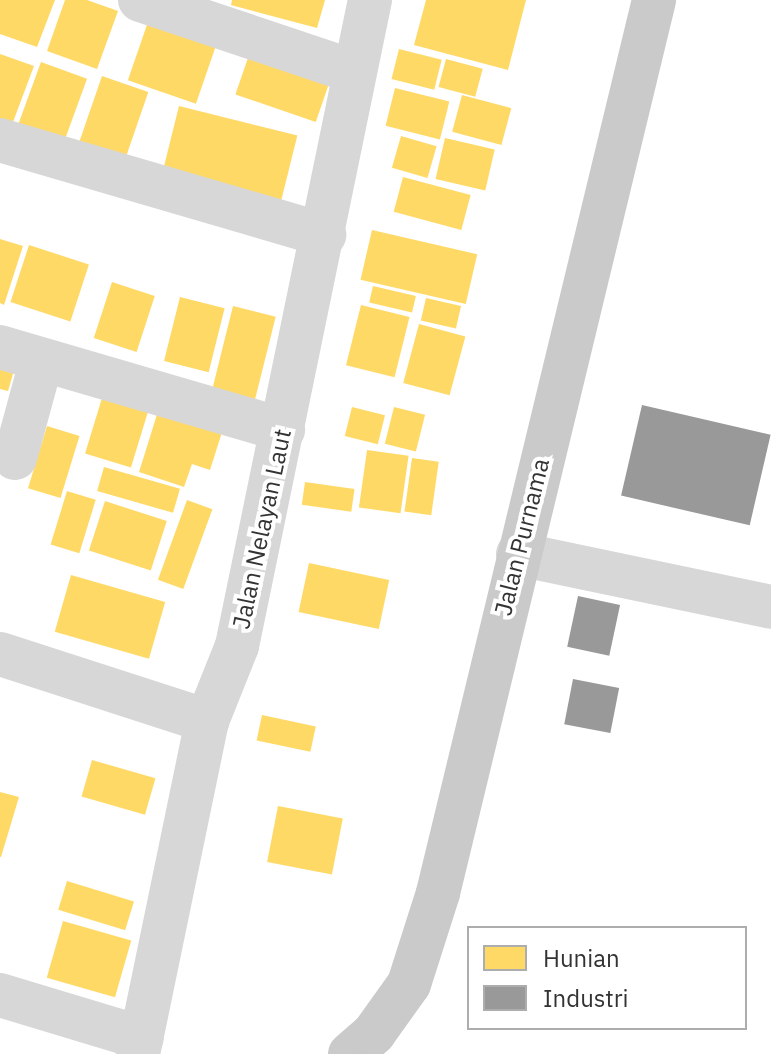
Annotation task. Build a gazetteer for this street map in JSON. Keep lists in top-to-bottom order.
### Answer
{
  "streets": {
    "main road": ["Jalan Purnama"],
    "street": ["Jalan Nelayan Laut"]
  },
  "legend": ["Hunian", "Industri"]
}
